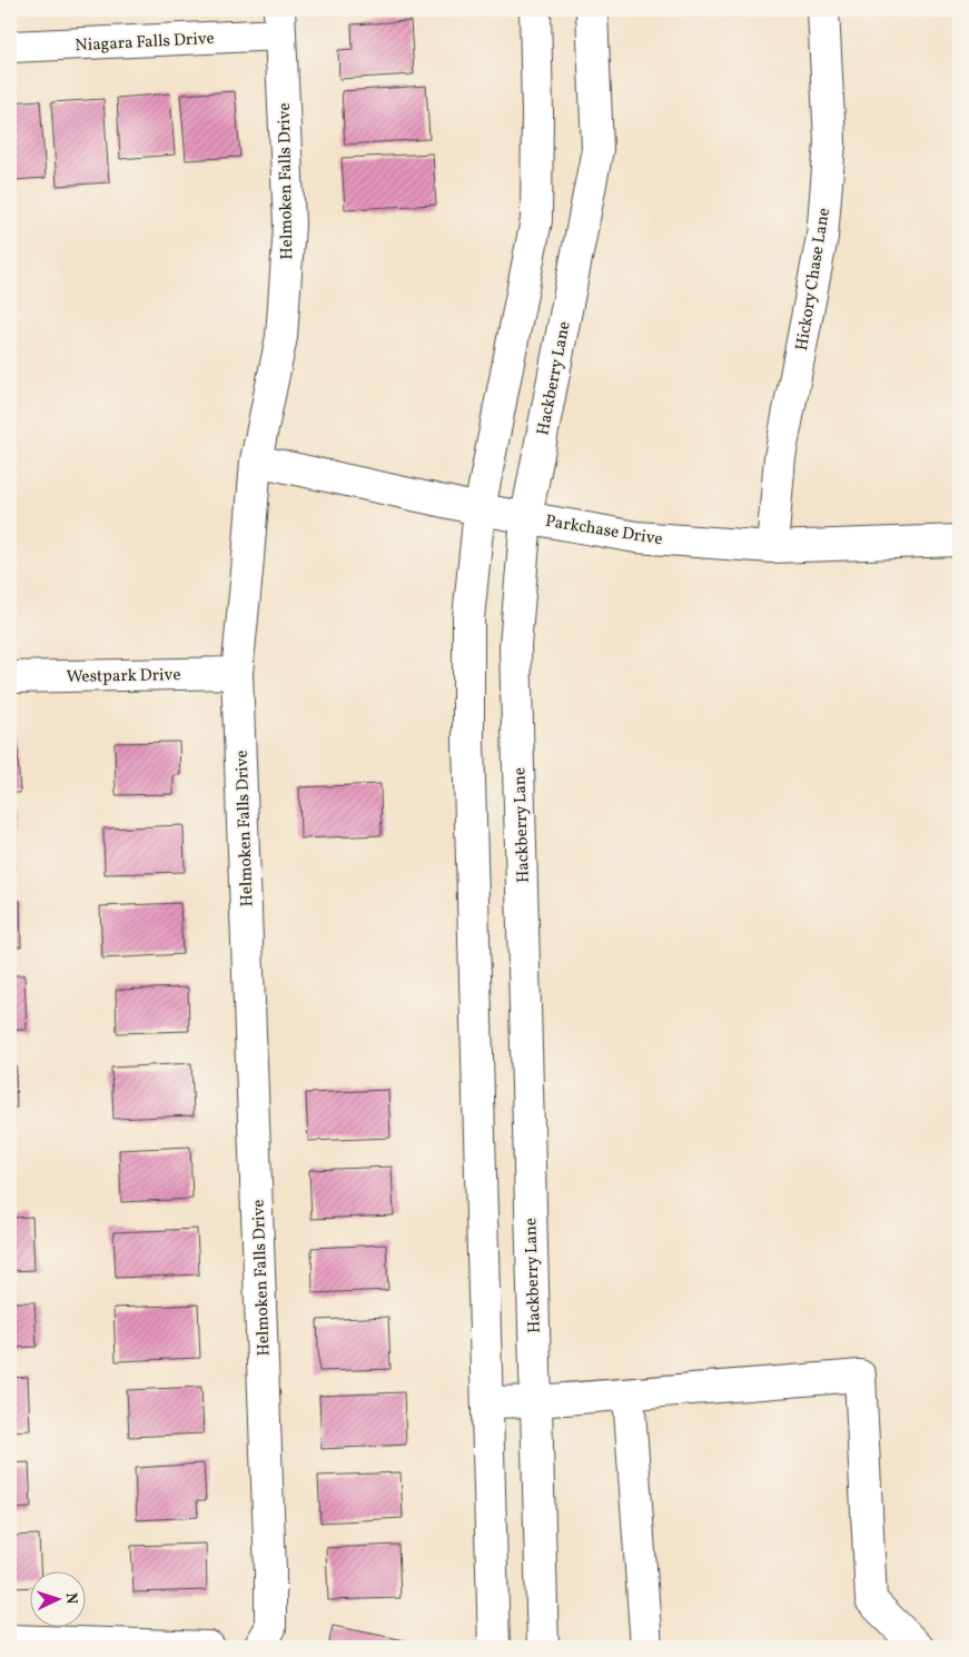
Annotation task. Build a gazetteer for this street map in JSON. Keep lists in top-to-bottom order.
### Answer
{
  "streets": {
    "street": [
      "Niagara Falls Drive",
      "Helmoken Falls Drive",
      "Hickory Chase Lane",
      "Hackberry Lane",
      "Parkchase Drive",
      "Westpark Drive"
    ]
  },
  "crossings": [
    ["Niagara Falls Drive", "Helmoken Falls Drive"],
    ["Helmoken Falls Drive", "Parkchase Drive"],
    ["Helmoken Falls Drive", "Westpark Drive"],
    ["Hickory Chase Lane", "Parkchase Drive"],
    ["Hackberry Lane", "Parkchase Drive"]
  ],
  "north": "right"
}
